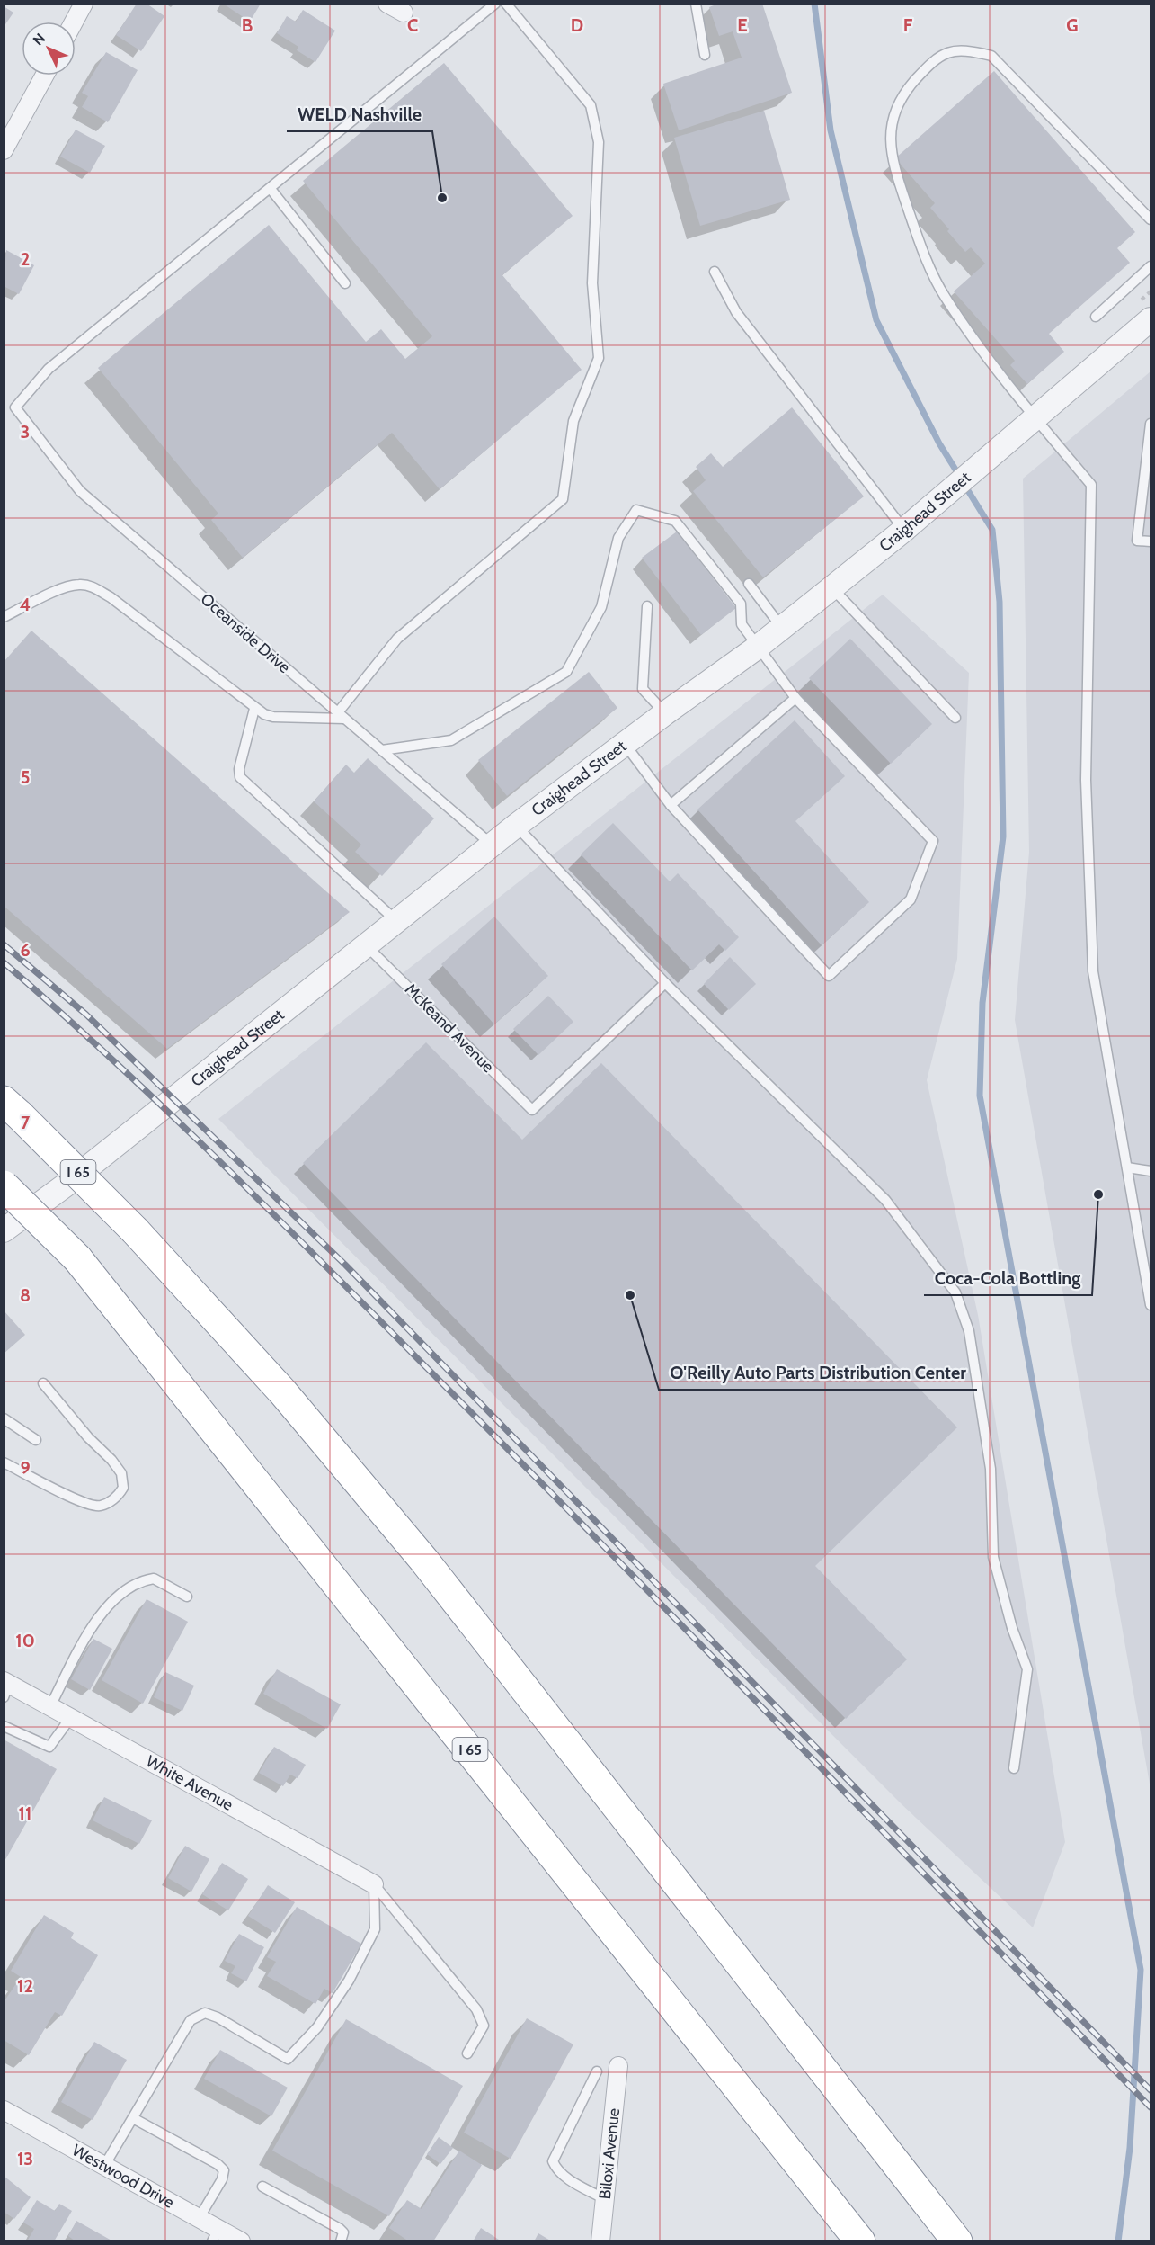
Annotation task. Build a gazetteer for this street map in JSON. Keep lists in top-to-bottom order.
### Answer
{
  "streets": {
    "highway": ["I 65"],
    "street": [
      "Craighead Street",
      "White Avenue",
      "Biloxi Avenue",
      "Westwood Drive"
    ],
    "lane": ["Oceanside Drive", "McKeand Avenue"]
  },
  "crossings": [
    ["Craighead Street", "Oceanside Drive"],
    ["Craighead Street", "McKeand Avenue"]
  ],
  "places": ["WELD Nashville", "Coca-Cola Bottling", "O'Reilly Auto Parts Distribution Center"],
  "north": "top left",
  "grid": {
    "columns": [
      "B",
      "C",
      "D",
      "E",
      "F",
      "G"
    ],
    "rows": [
      "2",
      "3",
      "4",
      "5",
      "6",
      "7",
      "8",
      "9",
      "10",
      "11",
      "12",
      "13"
    ]
  }
}
